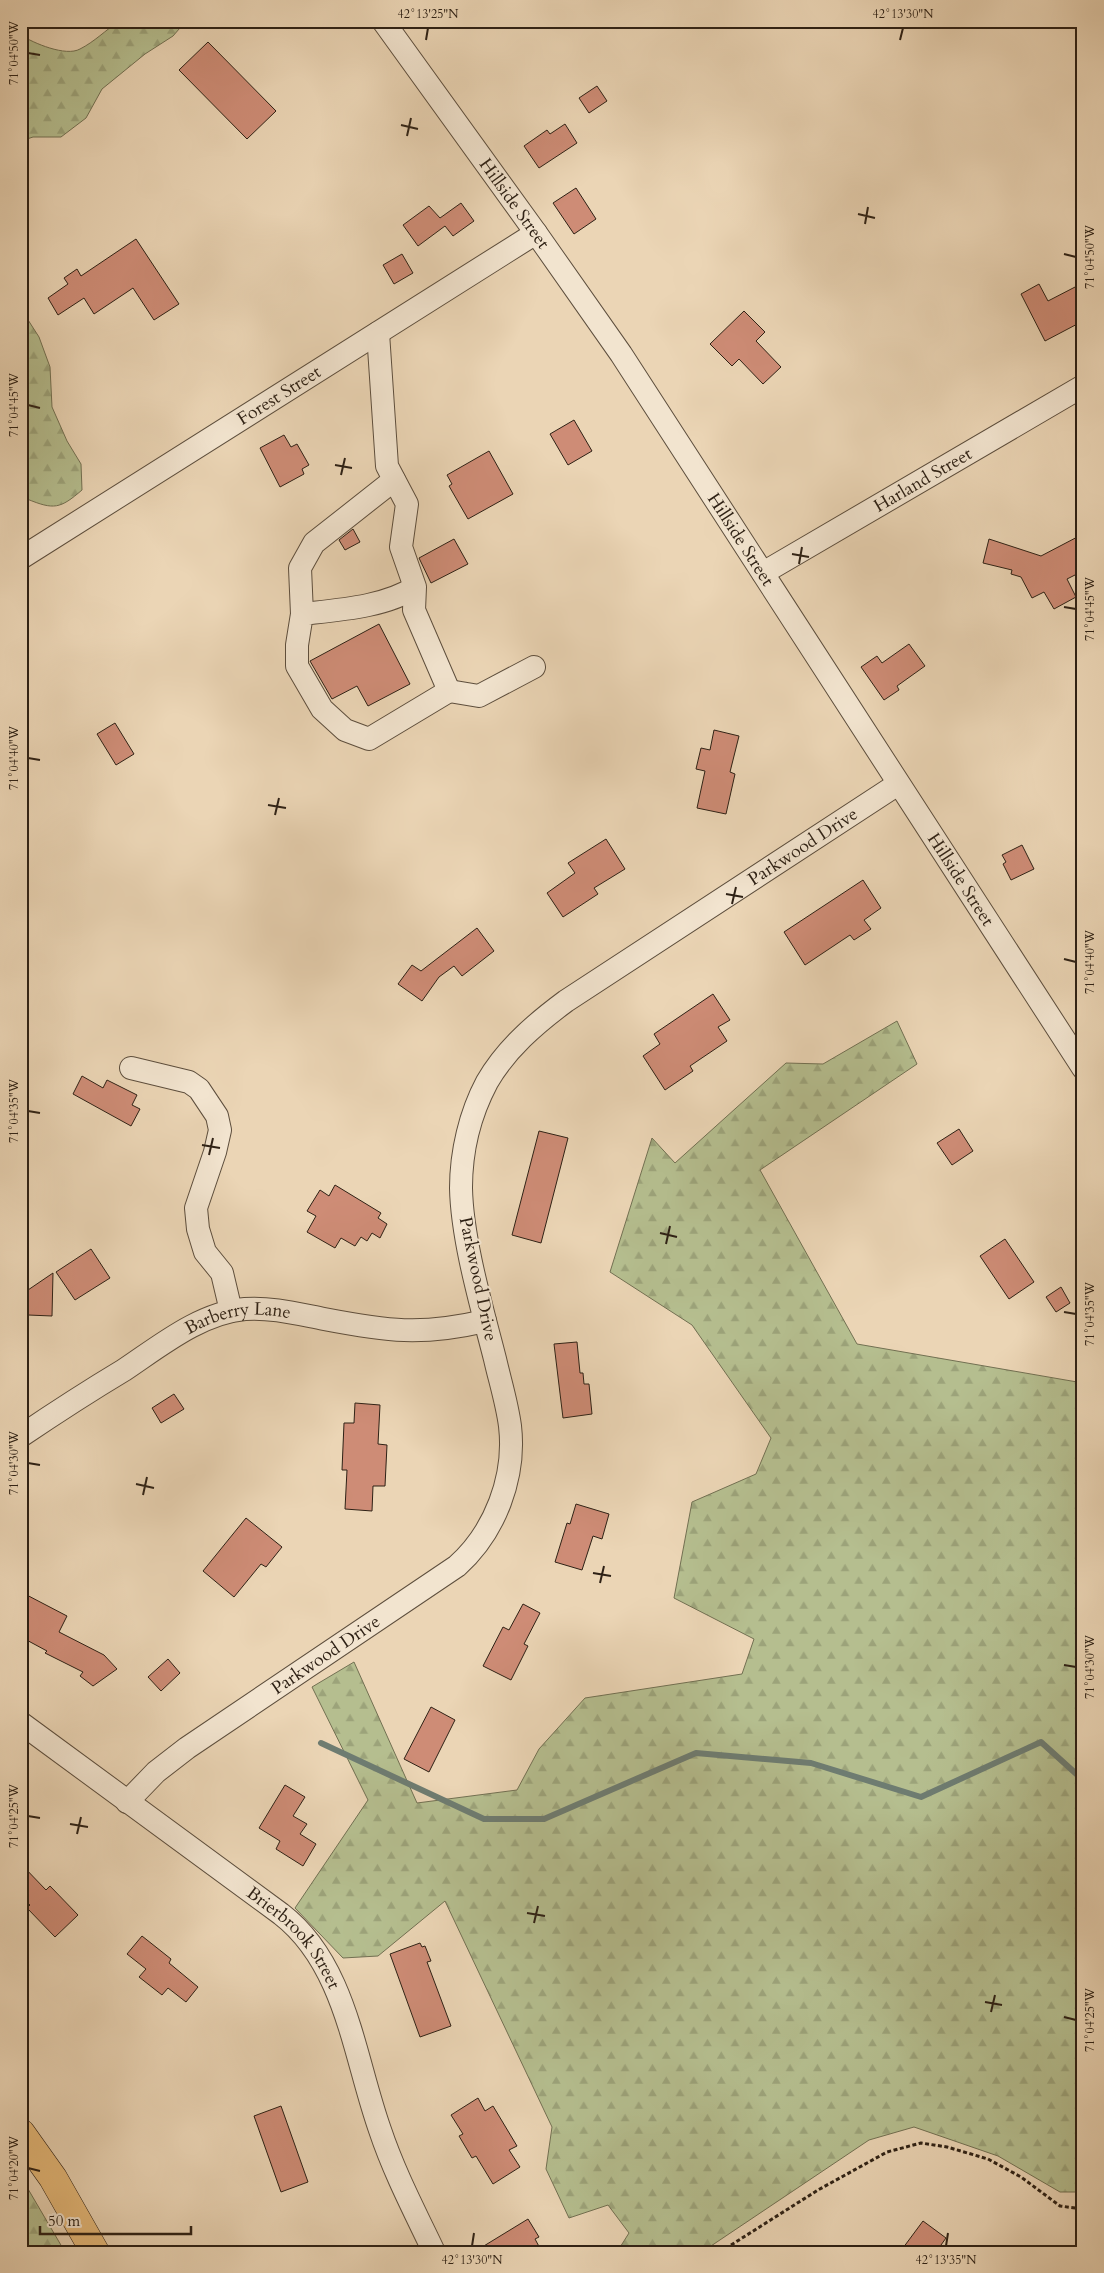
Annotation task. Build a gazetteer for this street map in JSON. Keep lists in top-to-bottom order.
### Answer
{
  "streets": {
    "street": [
      "Hillside Street",
      "Forest Street",
      "Harland Street",
      "Parkwood Drive",
      "Barberry Lane",
      "Brierbrook Street"
    ]
  },
  "crossings": [
    ["Hillside Street", "Forest Street"],
    ["Hillside Street", "Harland Street"],
    ["Hillside Street", "Parkwood Drive"],
    ["Parkwood Drive", "Barberry Lane"],
    ["Parkwood Drive", "Brierbrook Street"]
  ],
  "scale_bar": "50 m",
  "coordinates": [
    "42°13'25\"N",
    "42°13'30\"N",
    "71°04'50\"W",
    "71°04'45\"W",
    "71°04'40\"W",
    "71°04'35\"W",
    "71°04'30\"W",
    "71°04'25\"W",
    "71°04'20\"W",
    "42°13'35\"N"
  ]
}
